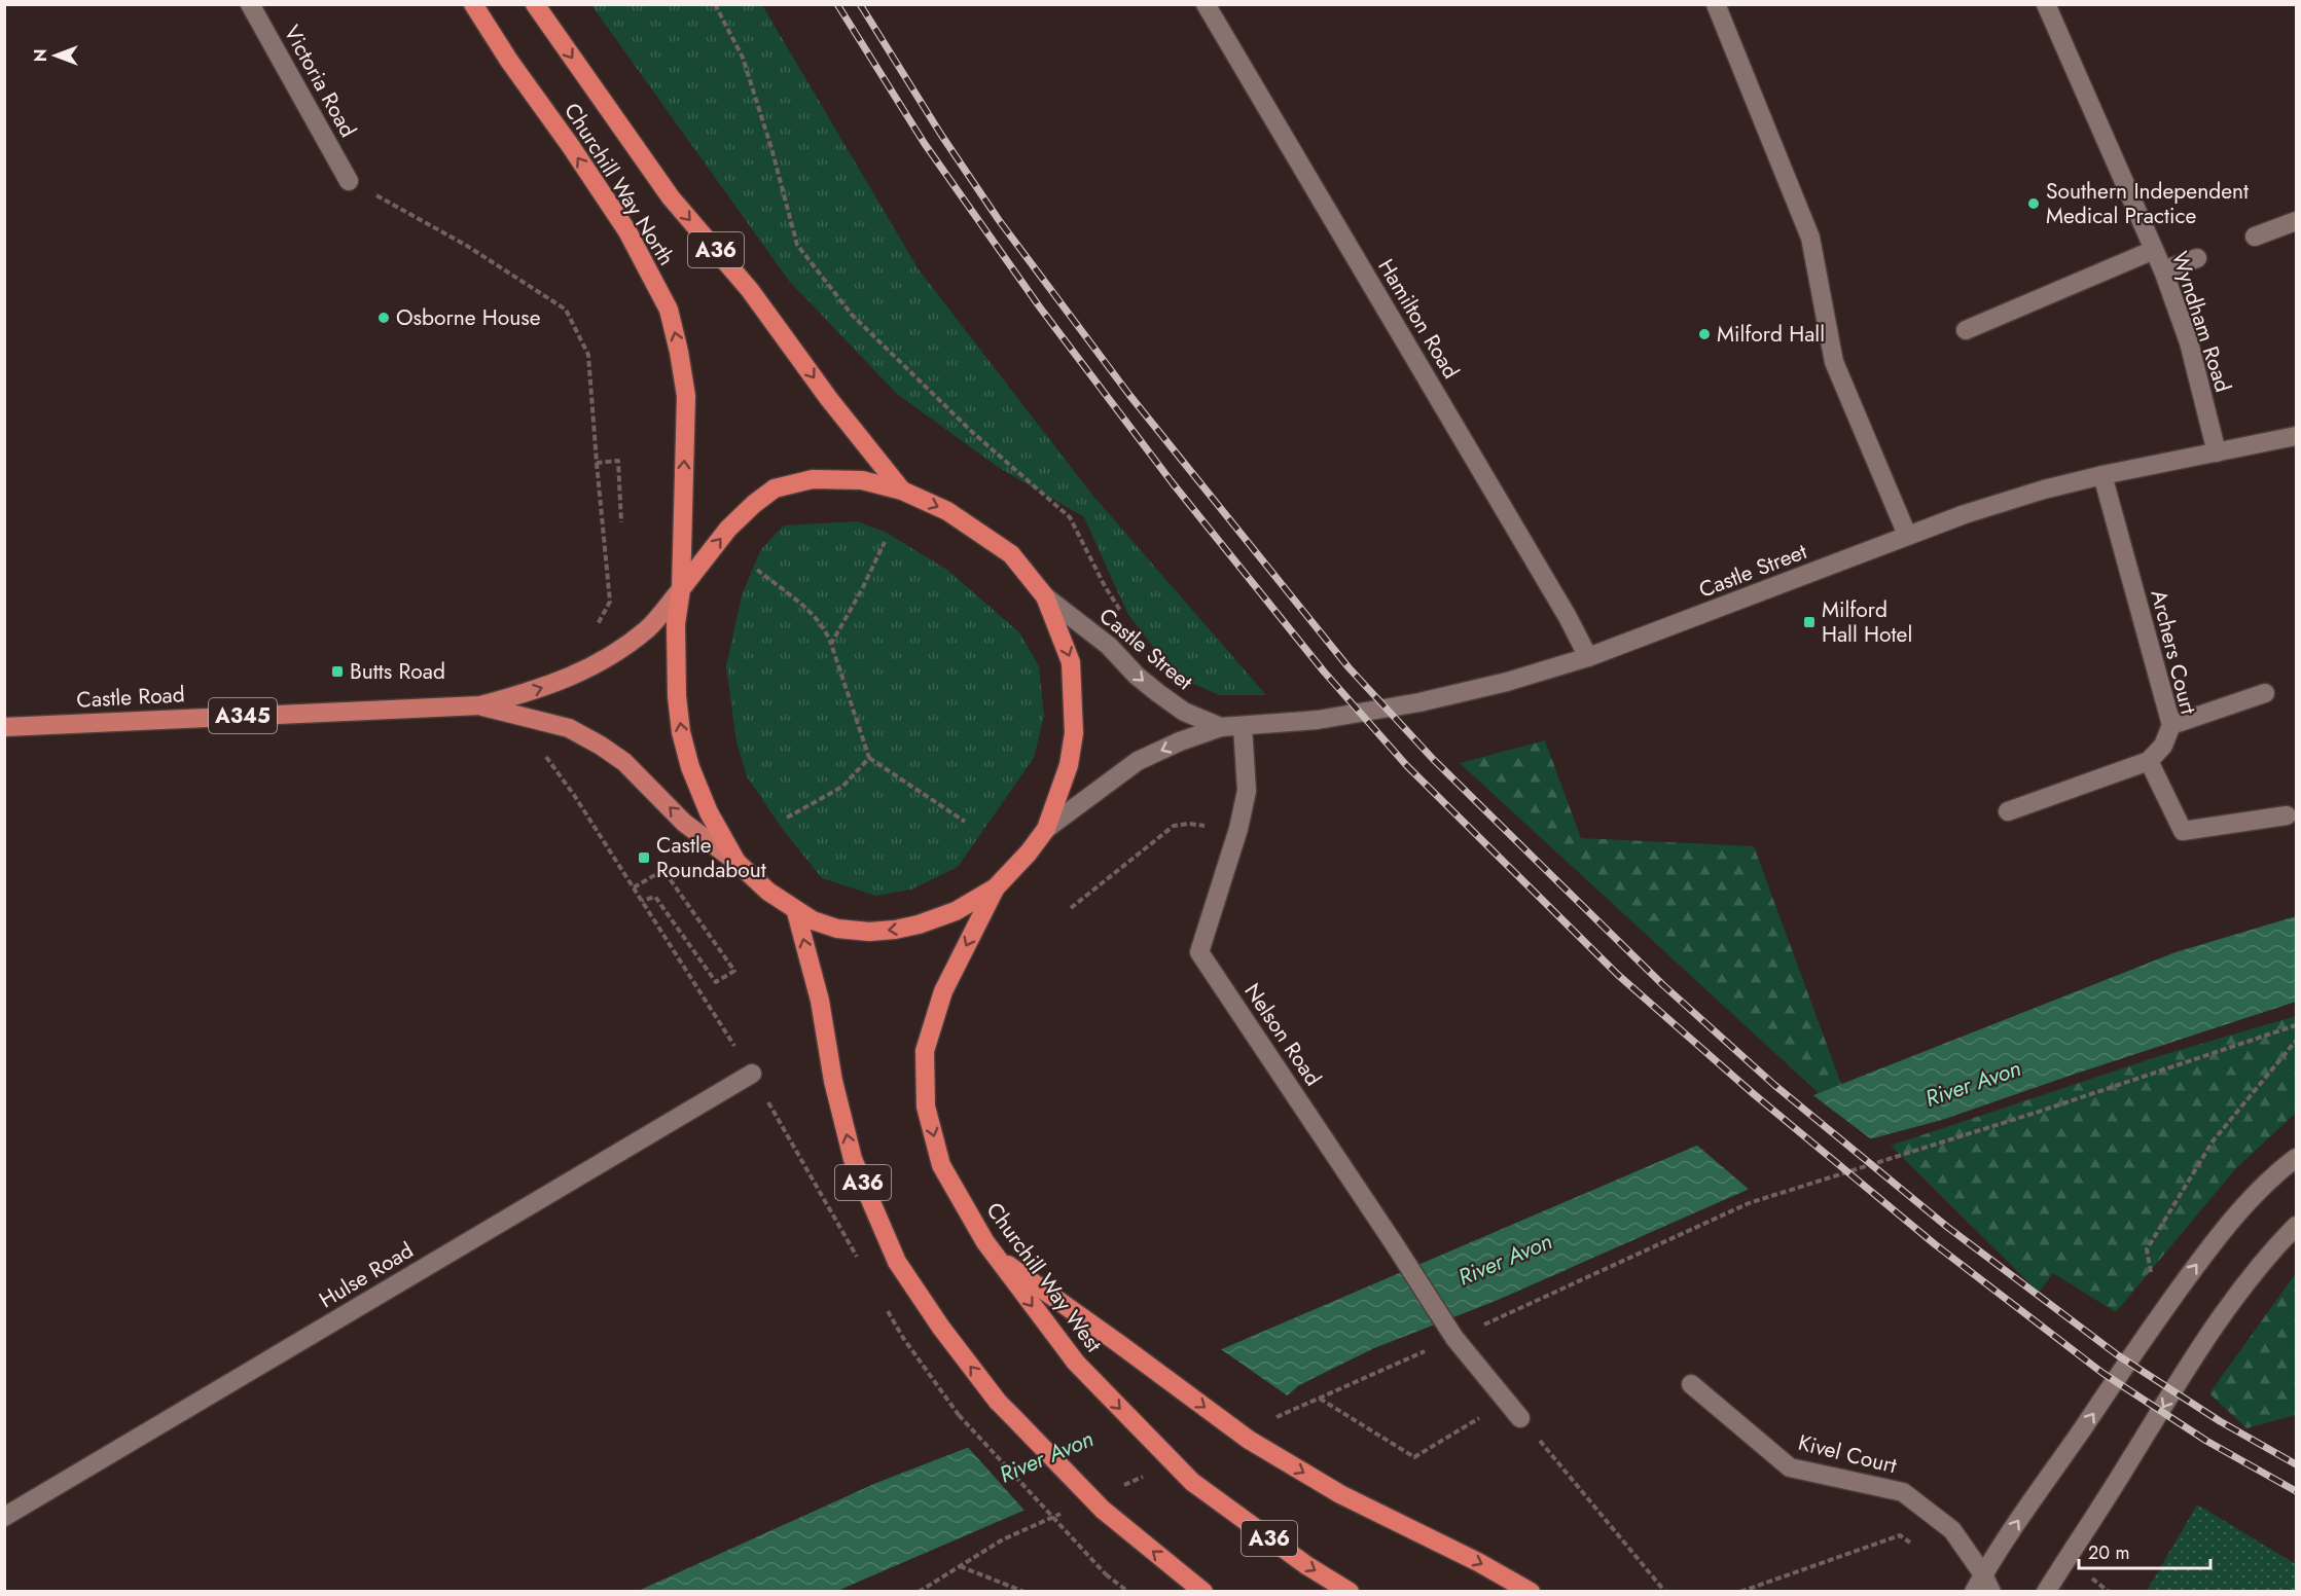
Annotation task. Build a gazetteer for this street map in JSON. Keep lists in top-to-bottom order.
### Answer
{
  "streets": {
    "highway": ["Churchill Way North", "A36", "Churchill Way West"],
    "main road": ["Castle Road", "A345"],
    "street": [
      "Victoria Road",
      "Hamilton Road",
      "Wyndham Road",
      "Castle Street",
      "Archers Court",
      "Nelson Road",
      "Hulse Road",
      "Kivel Court"
    ]
  },
  "crossings": [
    ["Churchill Way North", "A345"],
    ["Hamilton Road", "Castle Street"],
    ["Wyndham Road", "Castle Street"],
    ["Castle Street", "Archers Court"],
    ["Castle Street", "Nelson Road"],
    ["Castle Road", "A345"]
  ],
  "water": ["River Avon"],
  "places": {
    "other": ["Southern Independent Medical Practice", "Osborne House", "Milford Hall"],
    "transit": ["Milford Hall Hotel", "Butts Road", "Castle Roundabout"]
  },
  "scale_bar": "20 m",
  "north": "left"
}
